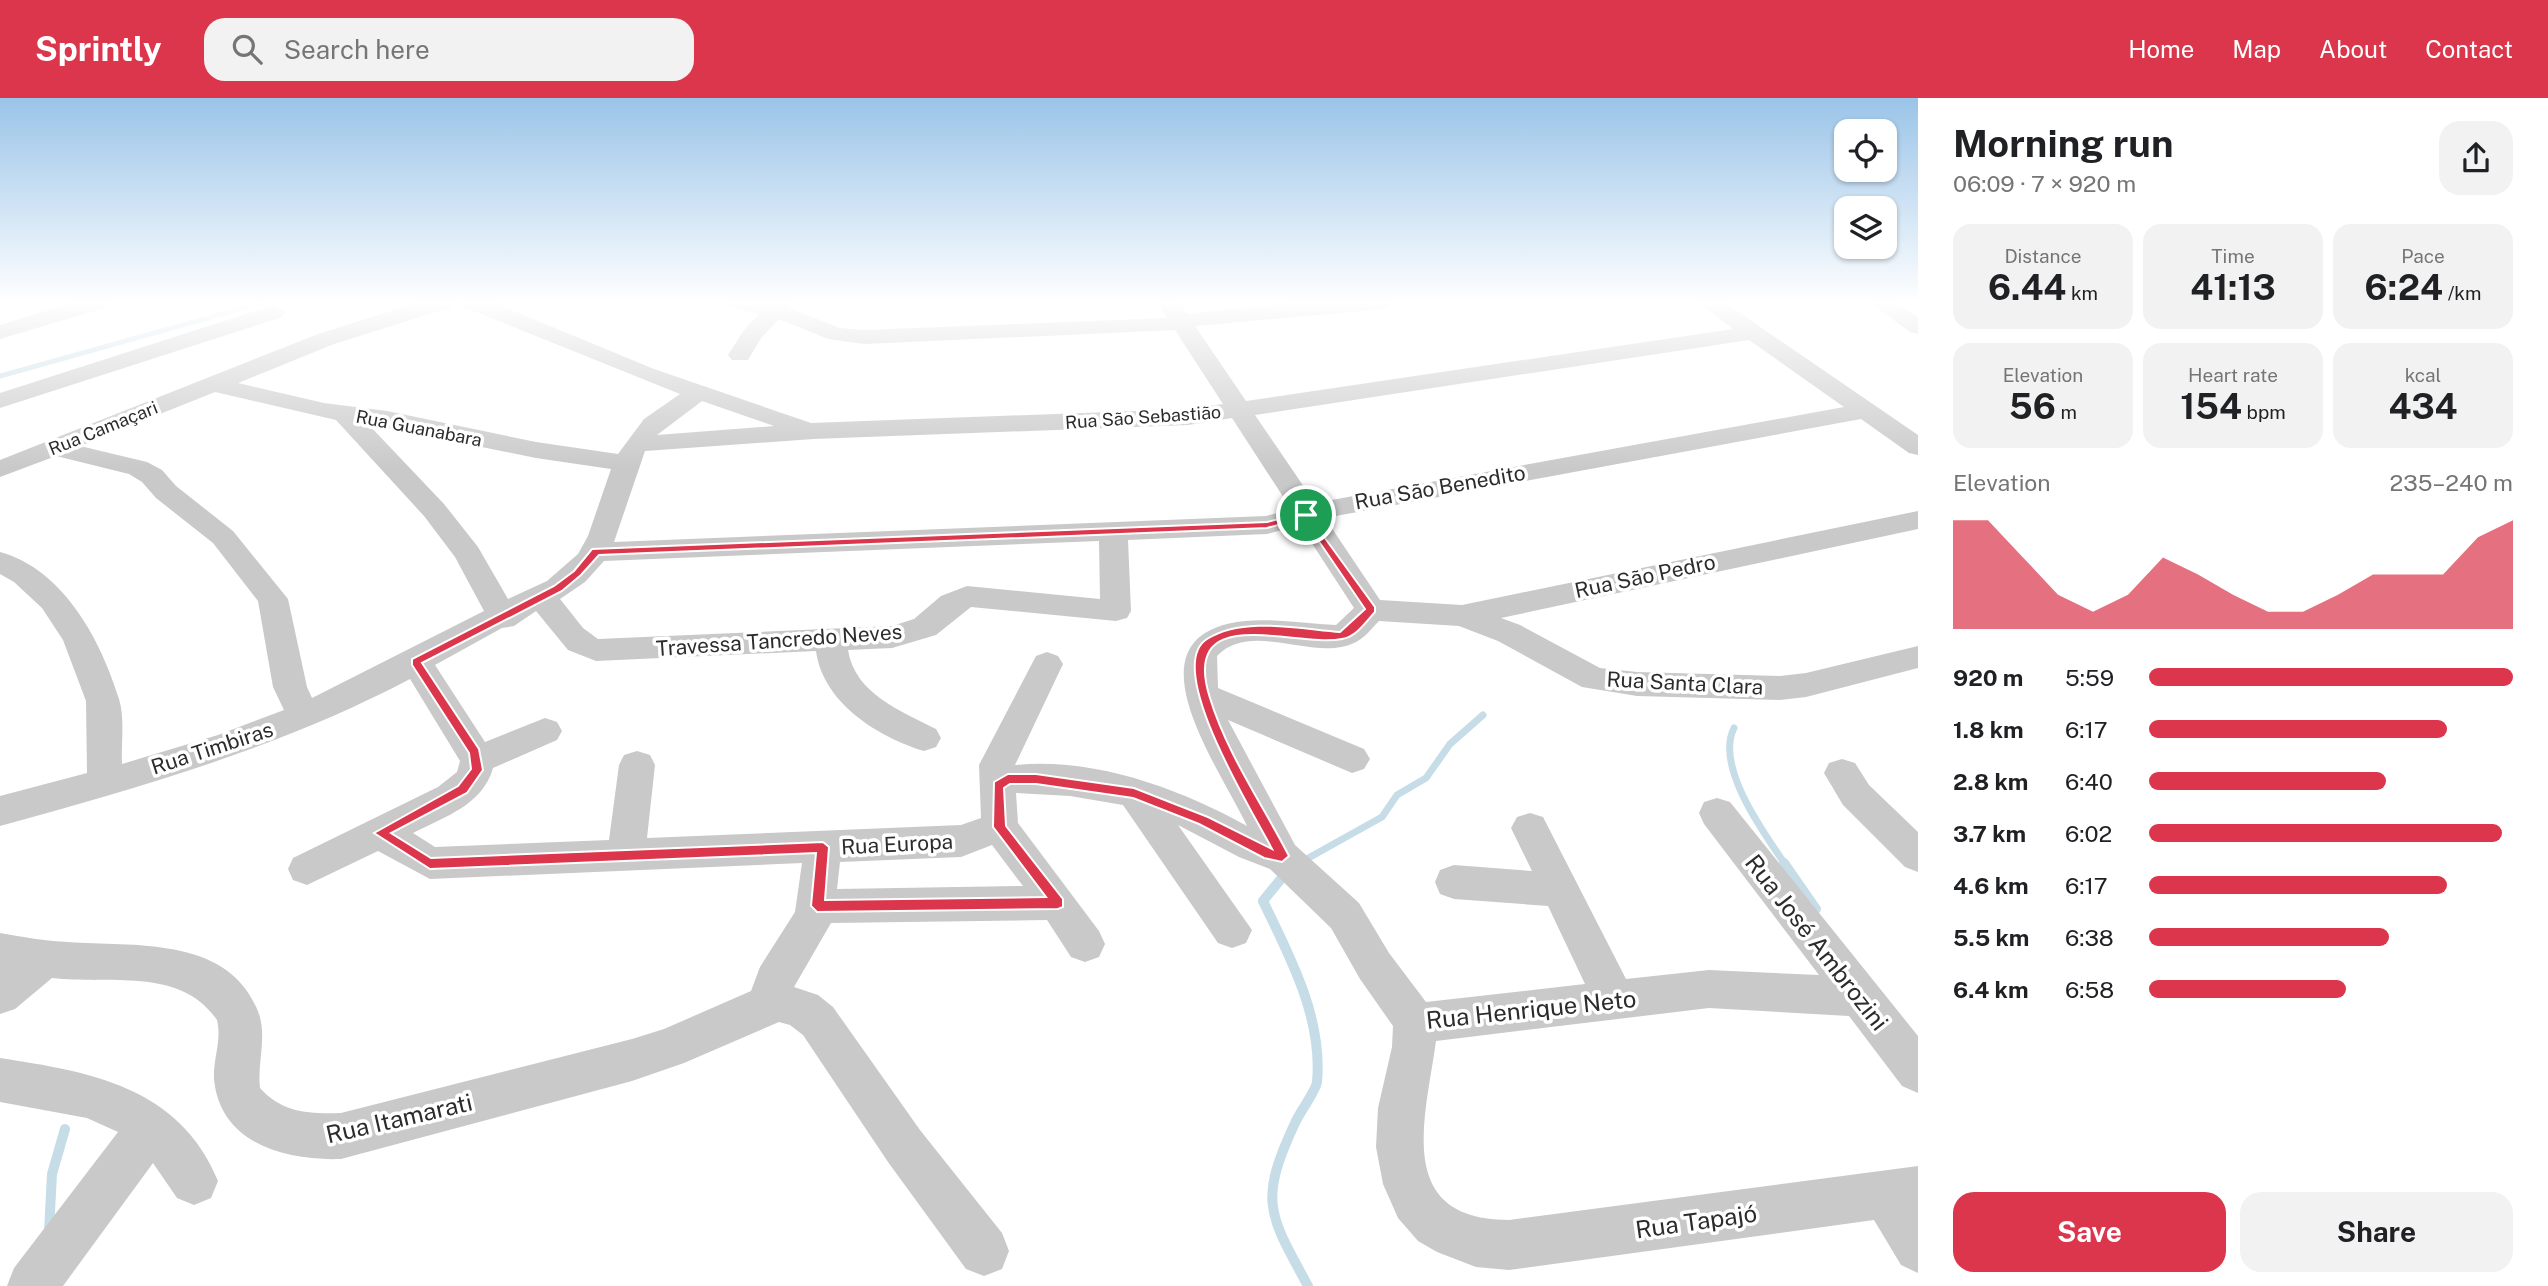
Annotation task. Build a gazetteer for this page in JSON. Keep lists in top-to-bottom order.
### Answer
{
  "streets": {
    "street": [
      "Rua São Sebastião",
      "Rua Camaçari",
      "Rua Guanabara",
      "Rua São Benedito",
      "Rua São Pedro",
      "Travessa Tancredo Neves",
      "Rua Santa Clara",
      "Rua Timbiras",
      "Rua Europa",
      "Rua José Ambrozini",
      "Rua Henrique Neto",
      "Rua Itamarati",
      "Rua Tapajó"
    ]
  },
  "crossings": [
    ["Rua São Sebastião", "Rua Guanabara"],
    ["Rua São Sebastião", "Rua Timbiras"],
    ["Rua Camaçari", "Rua Guanabara"],
    ["Rua Guanabara", "Rua Timbiras"],
    ["Rua São Benedito", "Travessa Tancredo Neves"],
    ["Rua São Benedito", "Rua Timbiras"],
    ["Rua São Pedro", "Rua Santa Clara"],
    ["Travessa Tancredo Neves", "Rua Timbiras"],
    ["Rua José Ambrozini", "Rua Henrique Neto"],
    ["Rua Henrique Neto", "Rua Tapajó"]
  ],
  "page": {
    "header": "Sprintly",
    "search": "Search here",
    "nav": [
      "Home",
      "Map",
      "About",
      "Contact"
    ],
    "heading": ["Morning run", "06:09 · 7 × 920 m"],
    "stats": [
      ["Distance", "6.44 km"],
      ["Time", "41:13"],
      ["Pace", "6:24 /km"],
      ["Elevation", "56 m"],
      ["Heart rate", "154 bpm"],
      ["kcal", "434"]
    ],
    "chart": ["Elevation", "235–240 m"],
    "list": [
      {
        "name": "920 m",
        "note": "5:59"
      },
      {
        "name": "1.8 km",
        "note": "6:17"
      },
      {
        "name": "2.8 km",
        "note": "6:40"
      },
      {
        "name": "3.7 km",
        "note": "6:02"
      },
      {
        "name": "4.6 km",
        "note": "6:17"
      },
      {
        "name": "5.5 km",
        "note": "6:38"
      },
      {
        "name": "6.4 km",
        "note": "6:58"
      }
    ],
    "buttons": ["Save", "Share"]
  }
}
